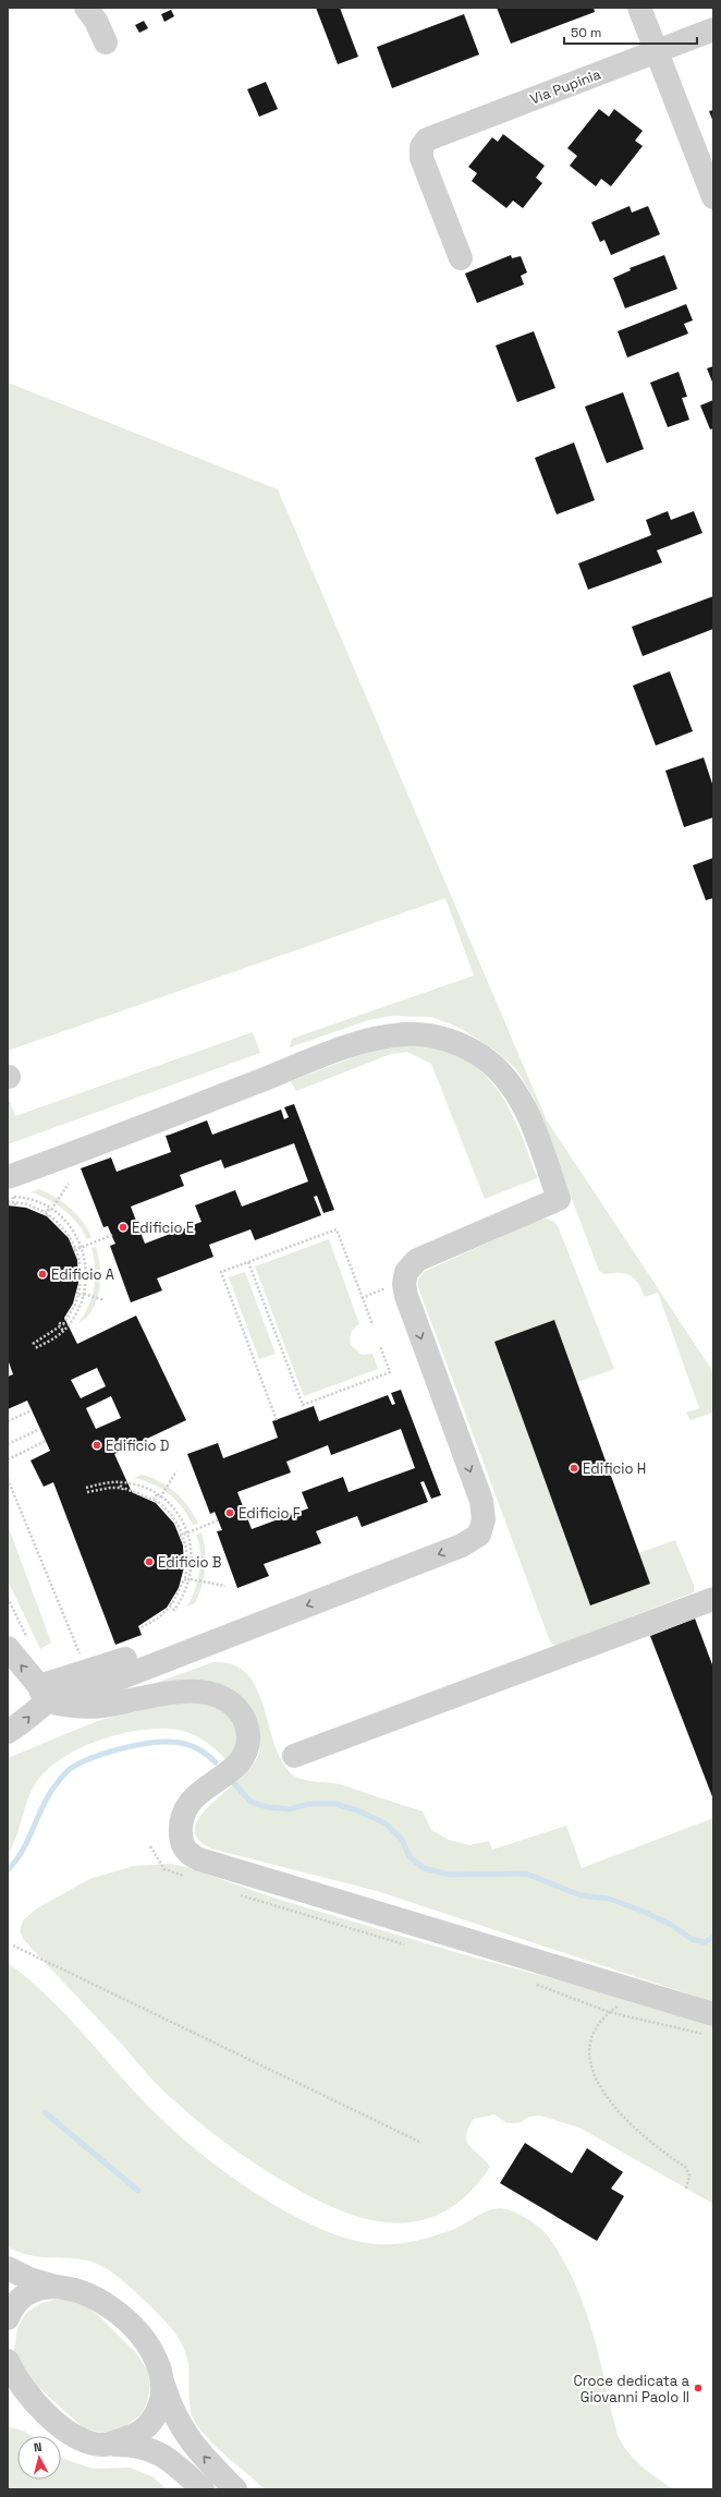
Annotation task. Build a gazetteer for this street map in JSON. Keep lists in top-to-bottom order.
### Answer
{
  "streets": {
    "street": ["Via Pupinia"]
  },
  "places": [
    "Edificio E",
    "Edificio A",
    "Edificio D",
    "Edificio H",
    "Edificio F",
    "Edificio B",
    "Croce dedicata a Giovanni Paolo II"
  ],
  "scale_bar": "50 m",
  "north": "top"
}
